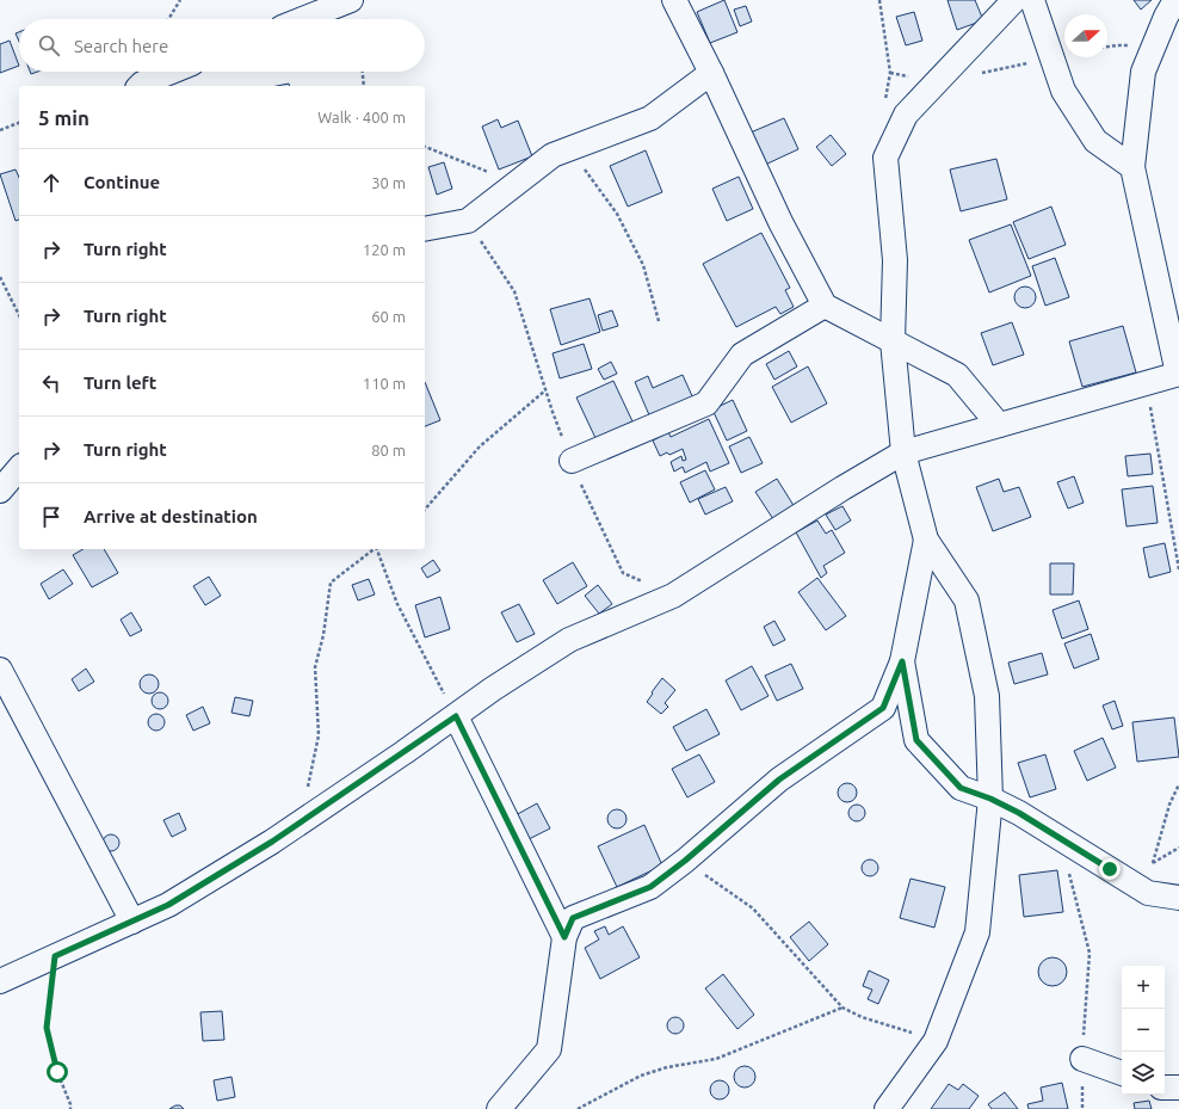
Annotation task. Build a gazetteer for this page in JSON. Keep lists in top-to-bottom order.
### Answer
{
  "north": "right",
  "page": {
    "search": "Search here",
    "heading": ["5 min", "Walk · 400 m"],
    "list": [
      ["Continue", "30 m"],
      ["Turn right", "120 m"],
      ["Turn right", "60 m"],
      ["Turn left", "110 m"],
      ["Turn right", "80 m"],
      "Arrive at destination"
    ],
    "map_buttons": ["+", "−"]
  }
}
